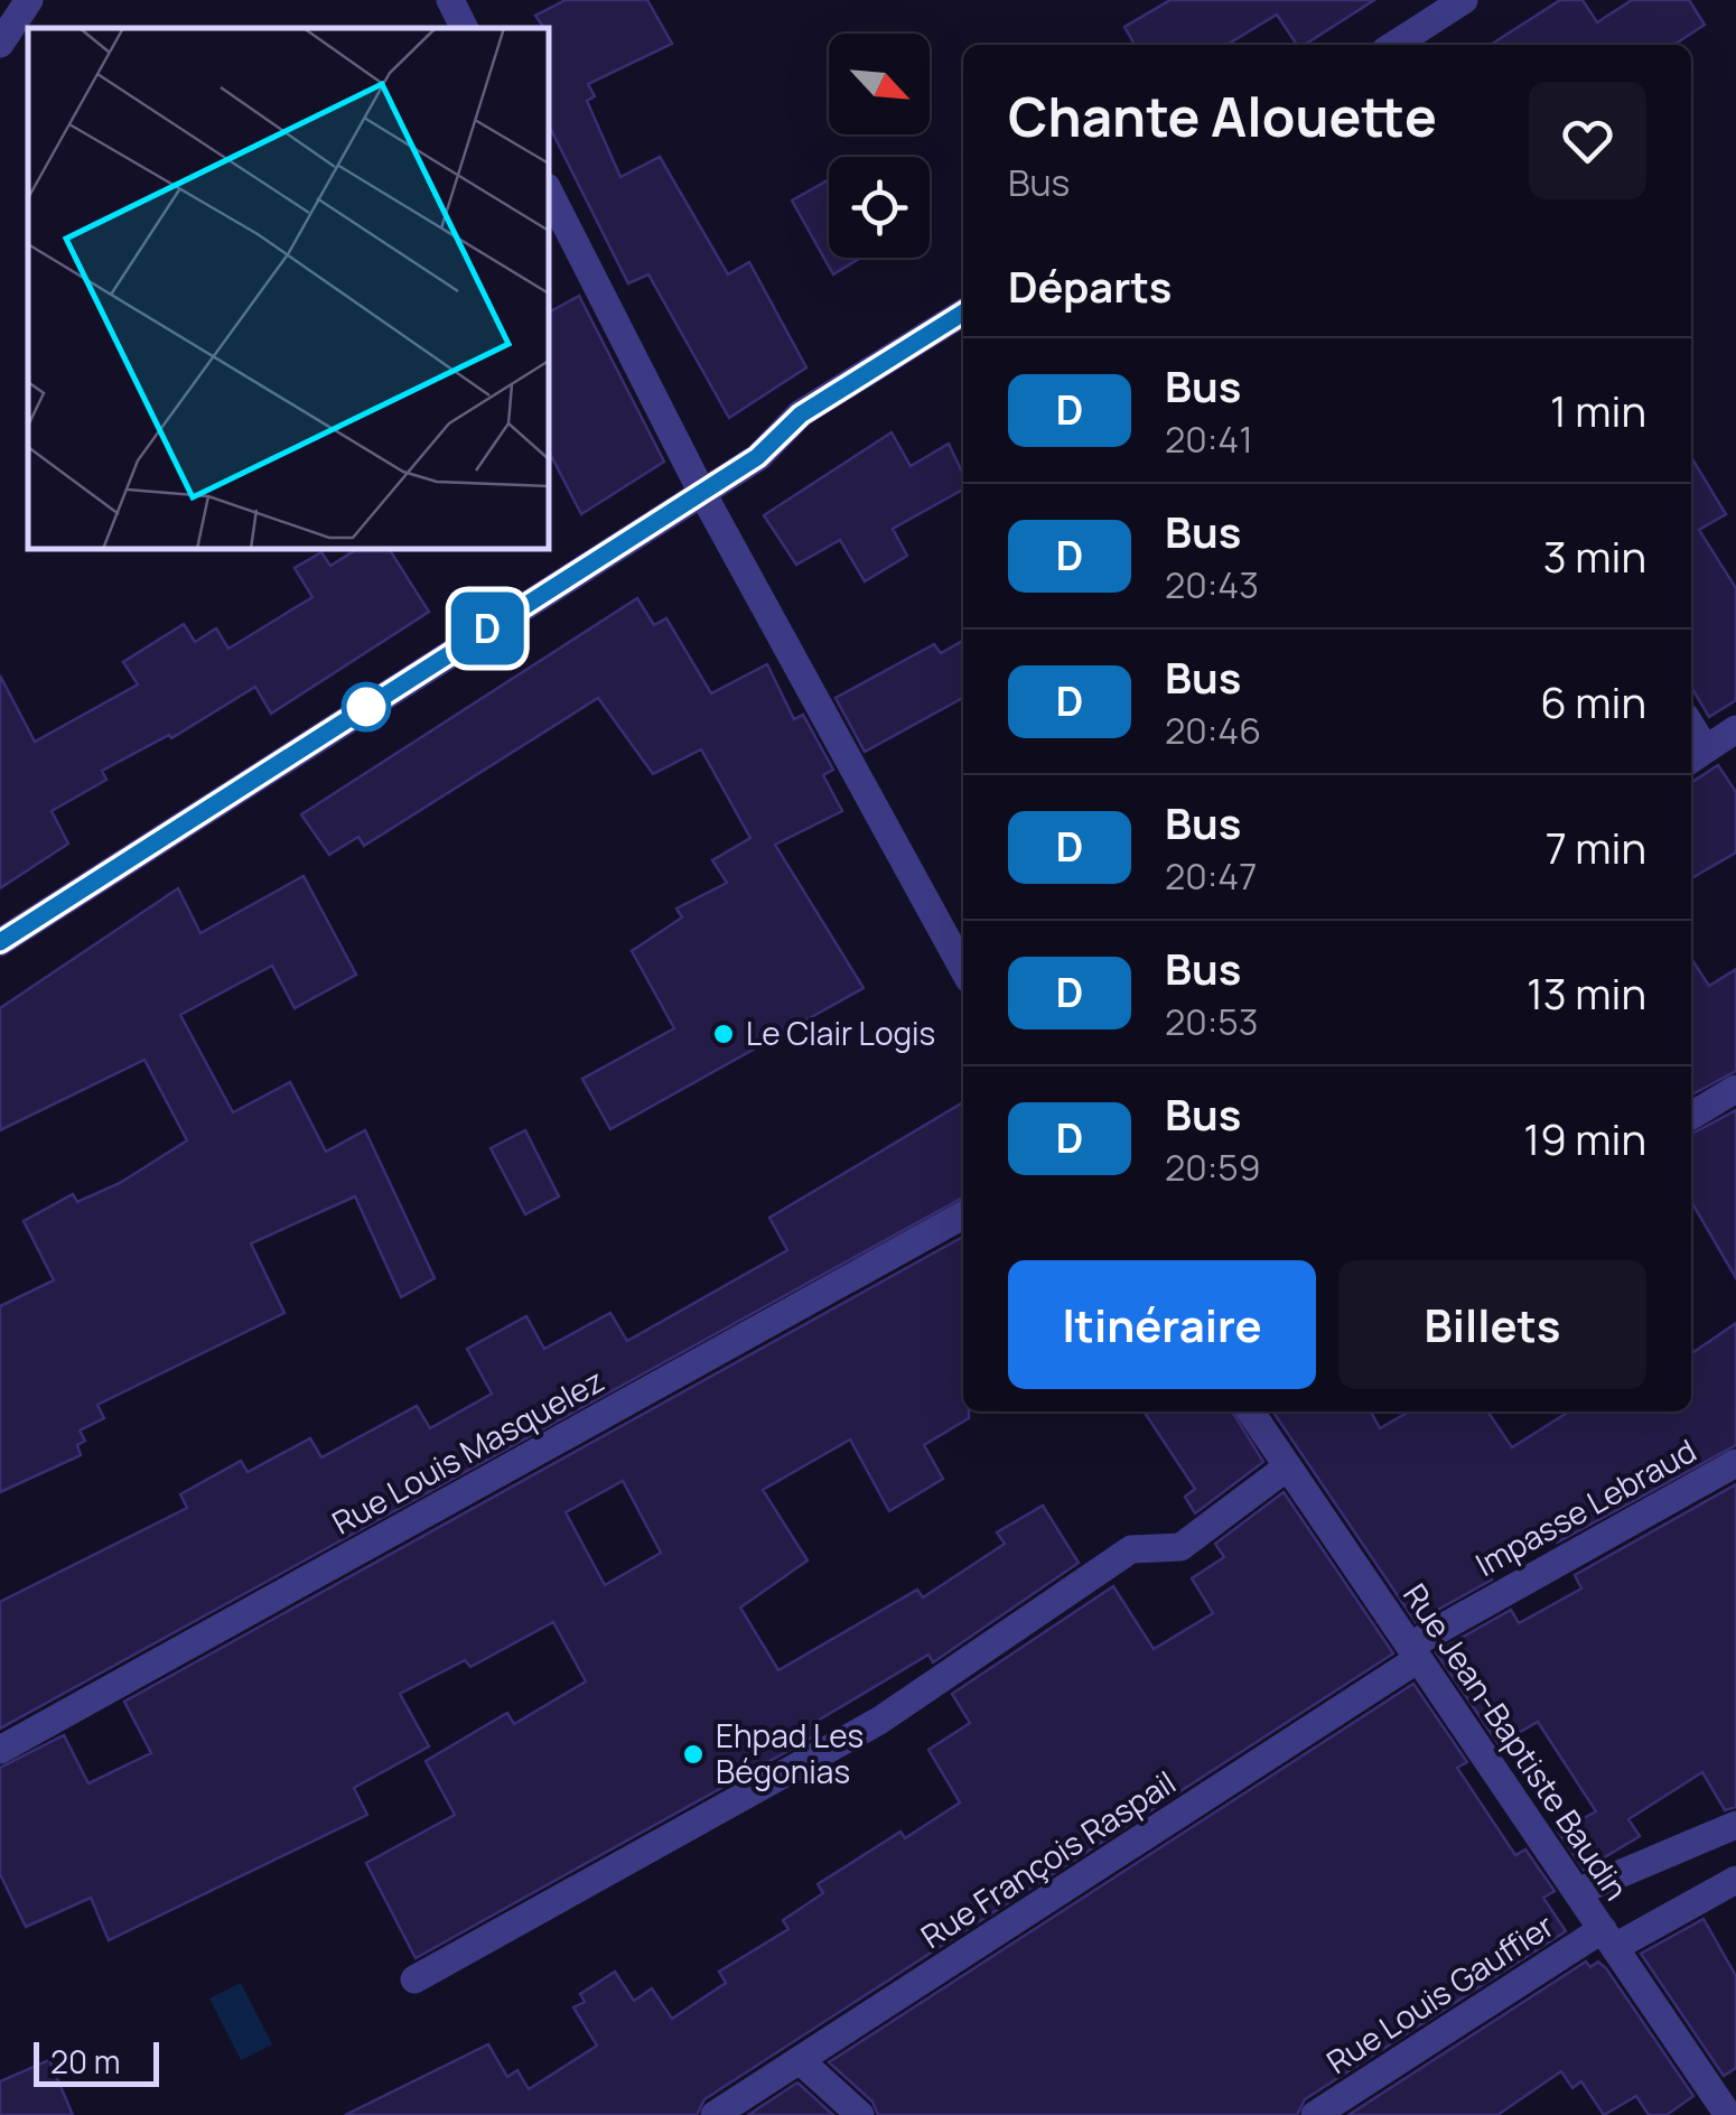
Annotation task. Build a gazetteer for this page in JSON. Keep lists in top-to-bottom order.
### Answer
{
  "streets": {
    "street": [
      "Rue Louis Masquelez",
      "Impasse Lebraud",
      "Rue Jean-Baptiste Baudin",
      "Rue François Raspail",
      "Rue Louis Gauffier"
    ]
  },
  "crossings": [
    ["Impasse Lebraud", "Rue Jean-Baptiste Baudin"],
    ["Impasse Lebraud", "Rue François Raspail"],
    ["Rue Jean-Baptiste Baudin", "Rue François Raspail"],
    ["Rue Jean-Baptiste Baudin", "Rue Louis Gauffier"]
  ],
  "places": ["Le Clair Logis", "Ehpad Les Bégonias"],
  "lines": ["bus line D"],
  "scale_bar": "20 m",
  "north": "bottom right",
  "page": {
    "on_map": "D",
    "heading": [
      ["Chante Alouette", "Bus"],
      "Départs"
    ],
    "list": [
      {
        "mark": "D",
        "name": "Bus",
        "note": "20:41",
        "value": "1 min"
      },
      {
        "mark": "D",
        "name": "Bus",
        "note": "20:43",
        "value": "3 min"
      },
      {
        "mark": "D",
        "name": "Bus",
        "note": "20:46",
        "value": "6 min"
      },
      {
        "mark": "D",
        "name": "Bus",
        "note": "20:47",
        "value": "7 min"
      },
      {
        "mark": "D",
        "name": "Bus",
        "note": "20:53",
        "value": "13 min"
      },
      {
        "mark": "D",
        "name": "Bus",
        "note": "20:59",
        "value": "19 min"
      }
    ],
    "buttons": ["Itinéraire", "Billets"],
    "scale": "20 m"
  }
}
